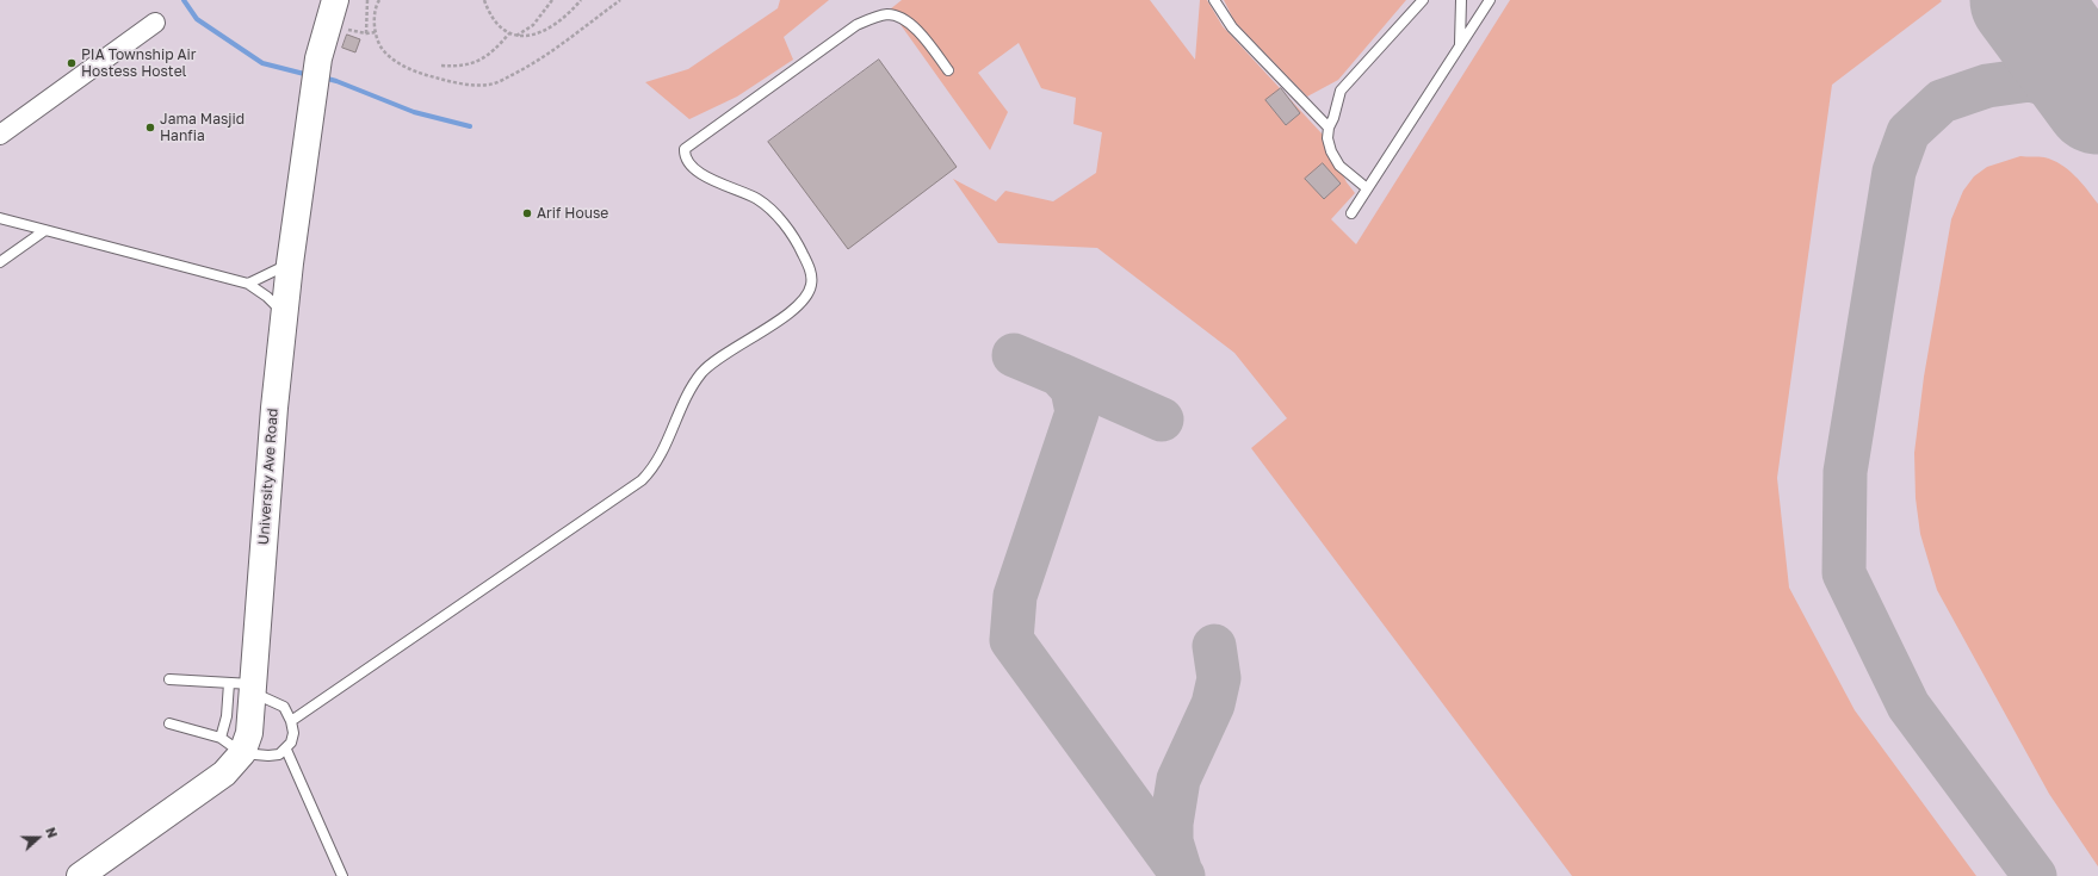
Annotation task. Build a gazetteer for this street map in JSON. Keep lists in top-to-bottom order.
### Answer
{
  "streets": {
    "street": ["University Ave Road"]
  },
  "places": ["PIA Township Air Hostess Hostel", "Jama Masjid Hanfia", "Arif House"],
  "north": "right"
}
